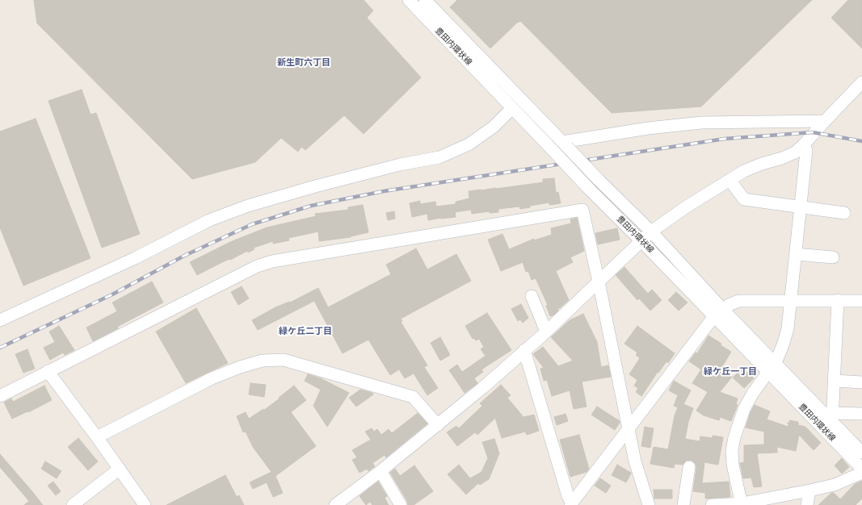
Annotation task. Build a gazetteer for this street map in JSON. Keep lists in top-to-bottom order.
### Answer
{
  "streets": {
    "street": ["豊田内環状線"]
  },
  "districts": ["新生町六丁目", "緑ケ丘二丁目", "緑ケ丘一丁目"]
}
